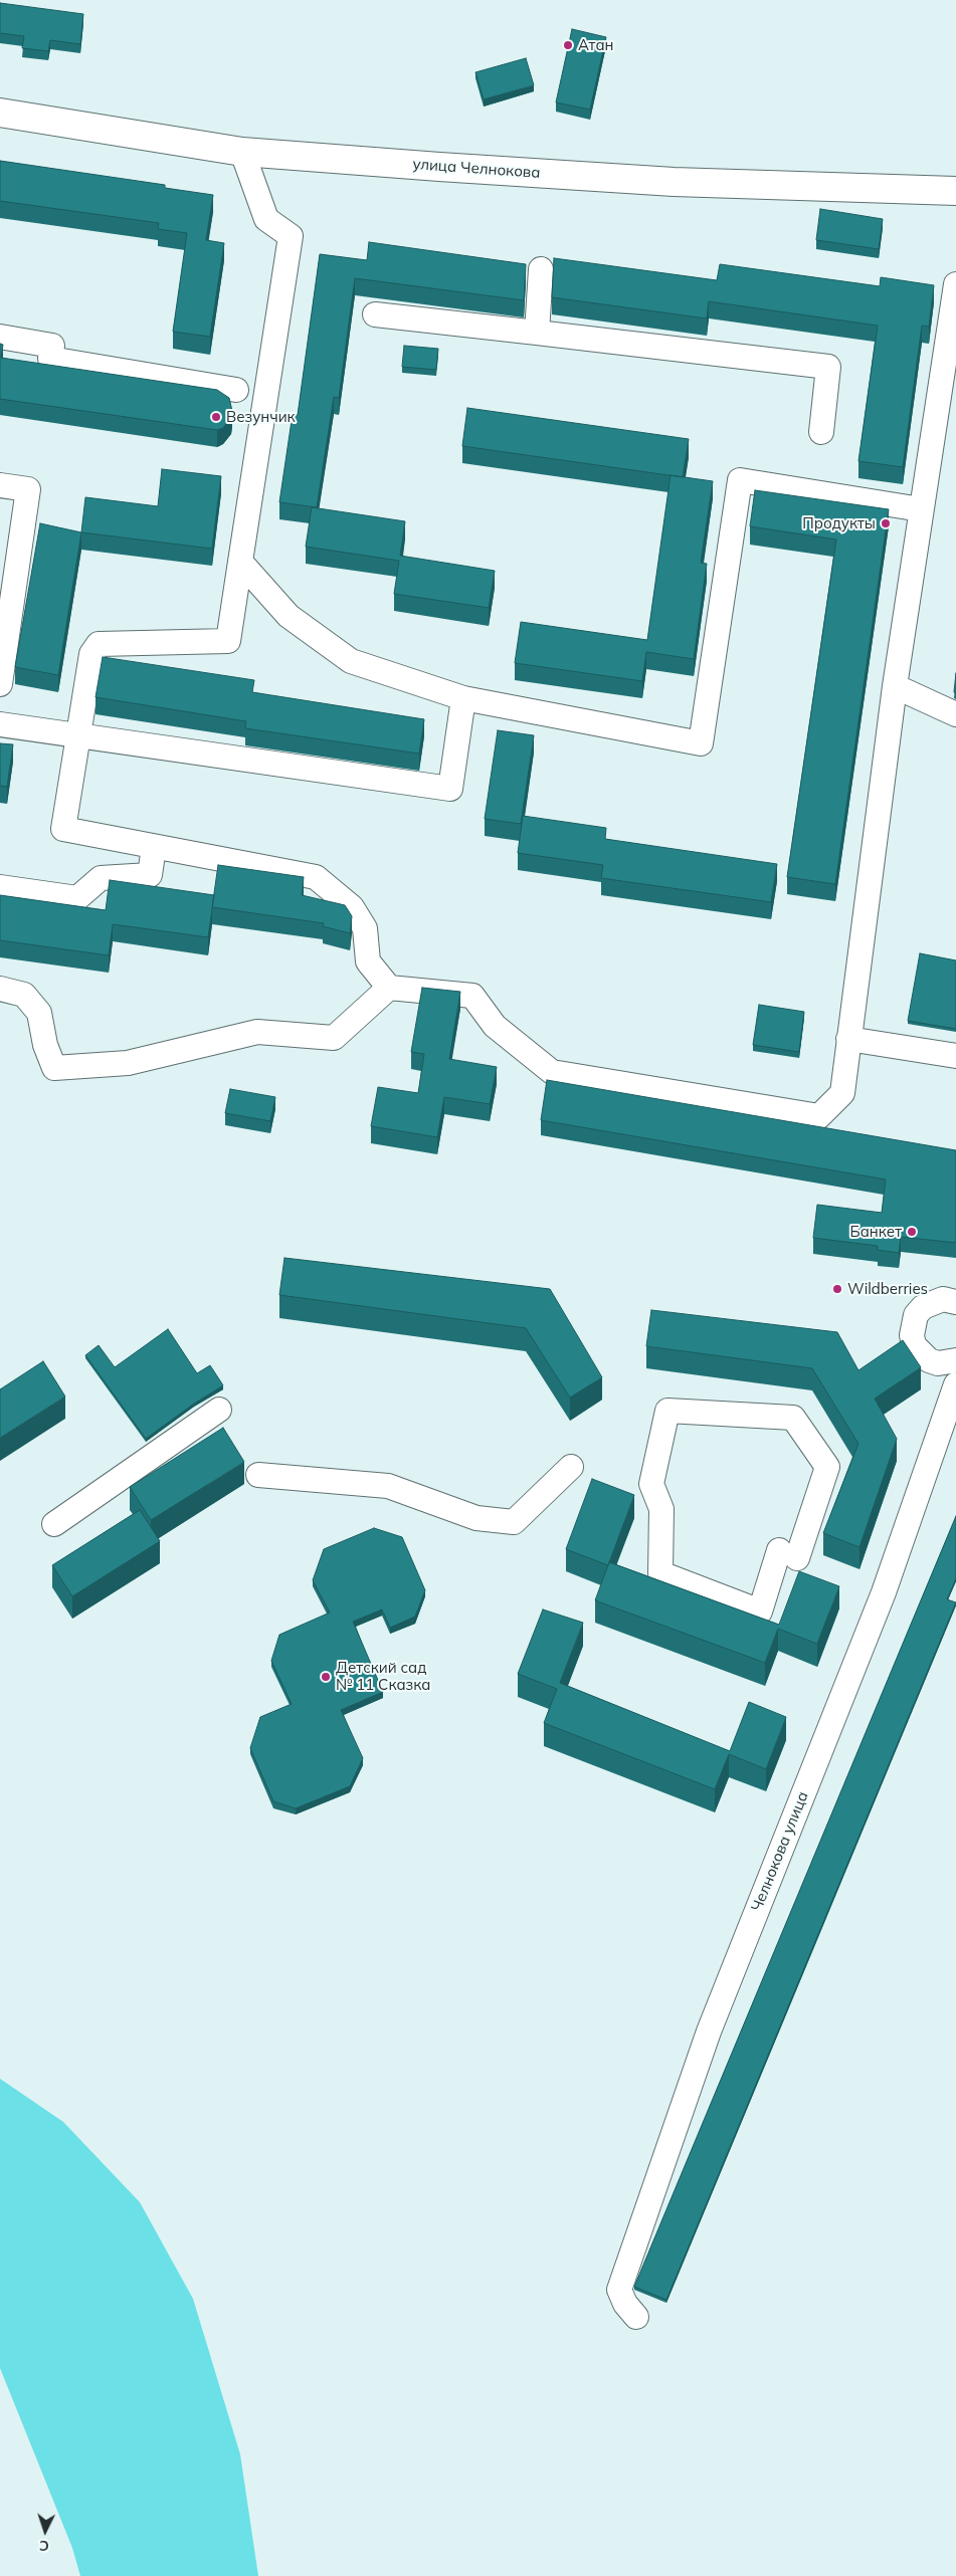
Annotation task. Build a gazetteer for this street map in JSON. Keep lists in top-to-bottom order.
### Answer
{
  "streets": {
    "main road": ["улица Челнокова"],
    "street": ["Челнокова улица"]
  },
  "places": [
    "Атан",
    "Везунчик",
    "Продукты",
    "Банкет",
    "Wildberries",
    "Детский сад № 11 Сказка"
  ],
  "north": "bottom"
}
